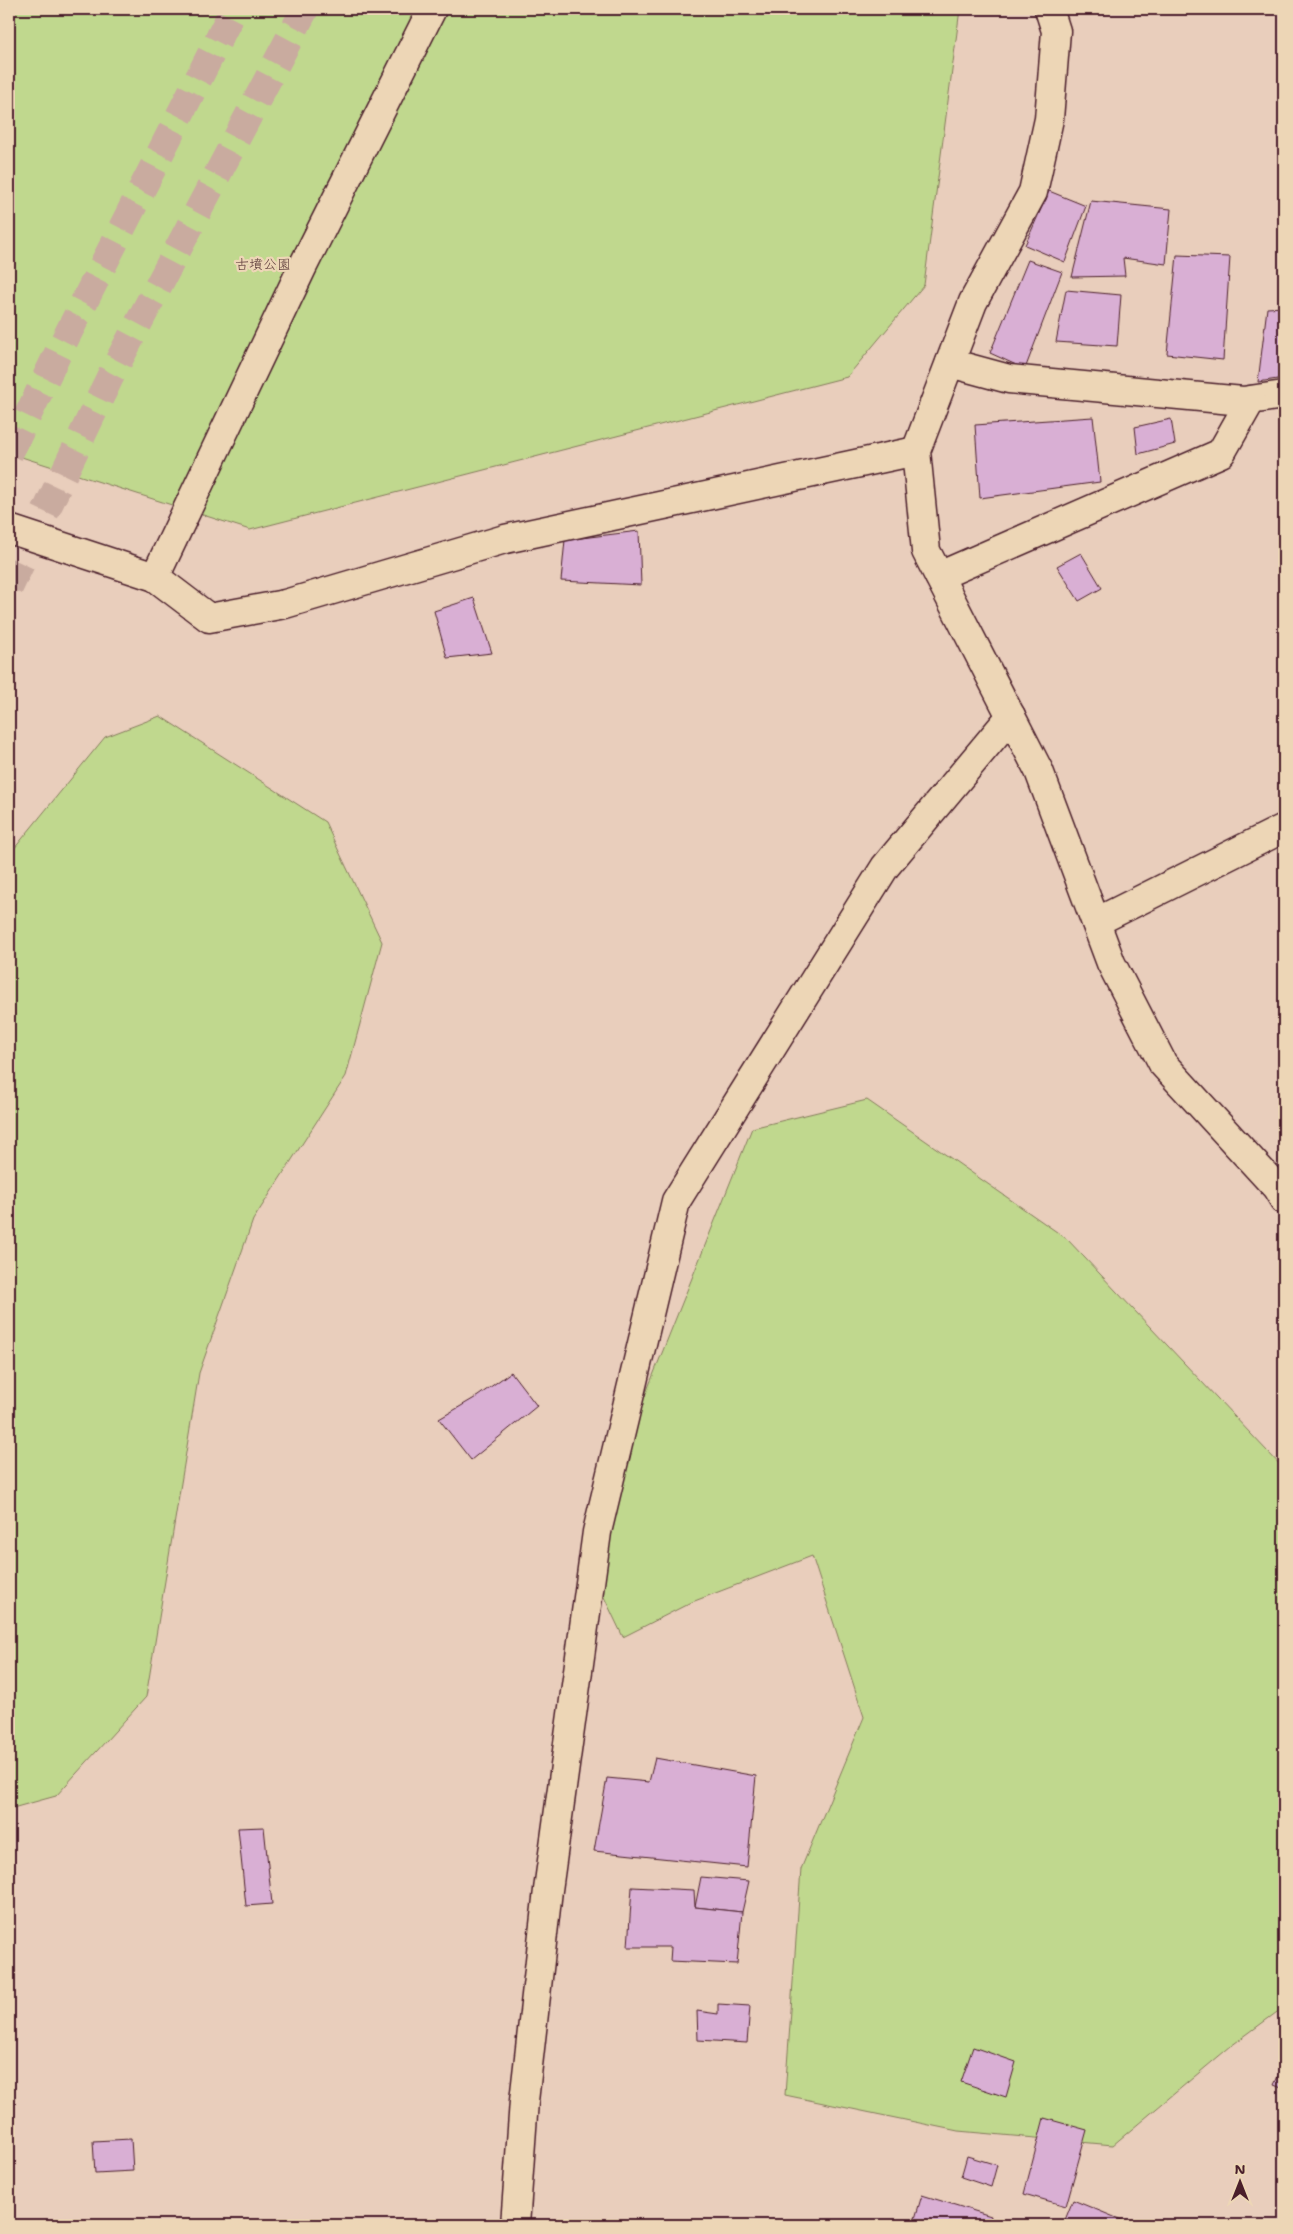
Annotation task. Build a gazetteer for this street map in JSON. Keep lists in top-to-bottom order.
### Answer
{
  "parks": ["古墳公園"],
  "north": "top"
}
